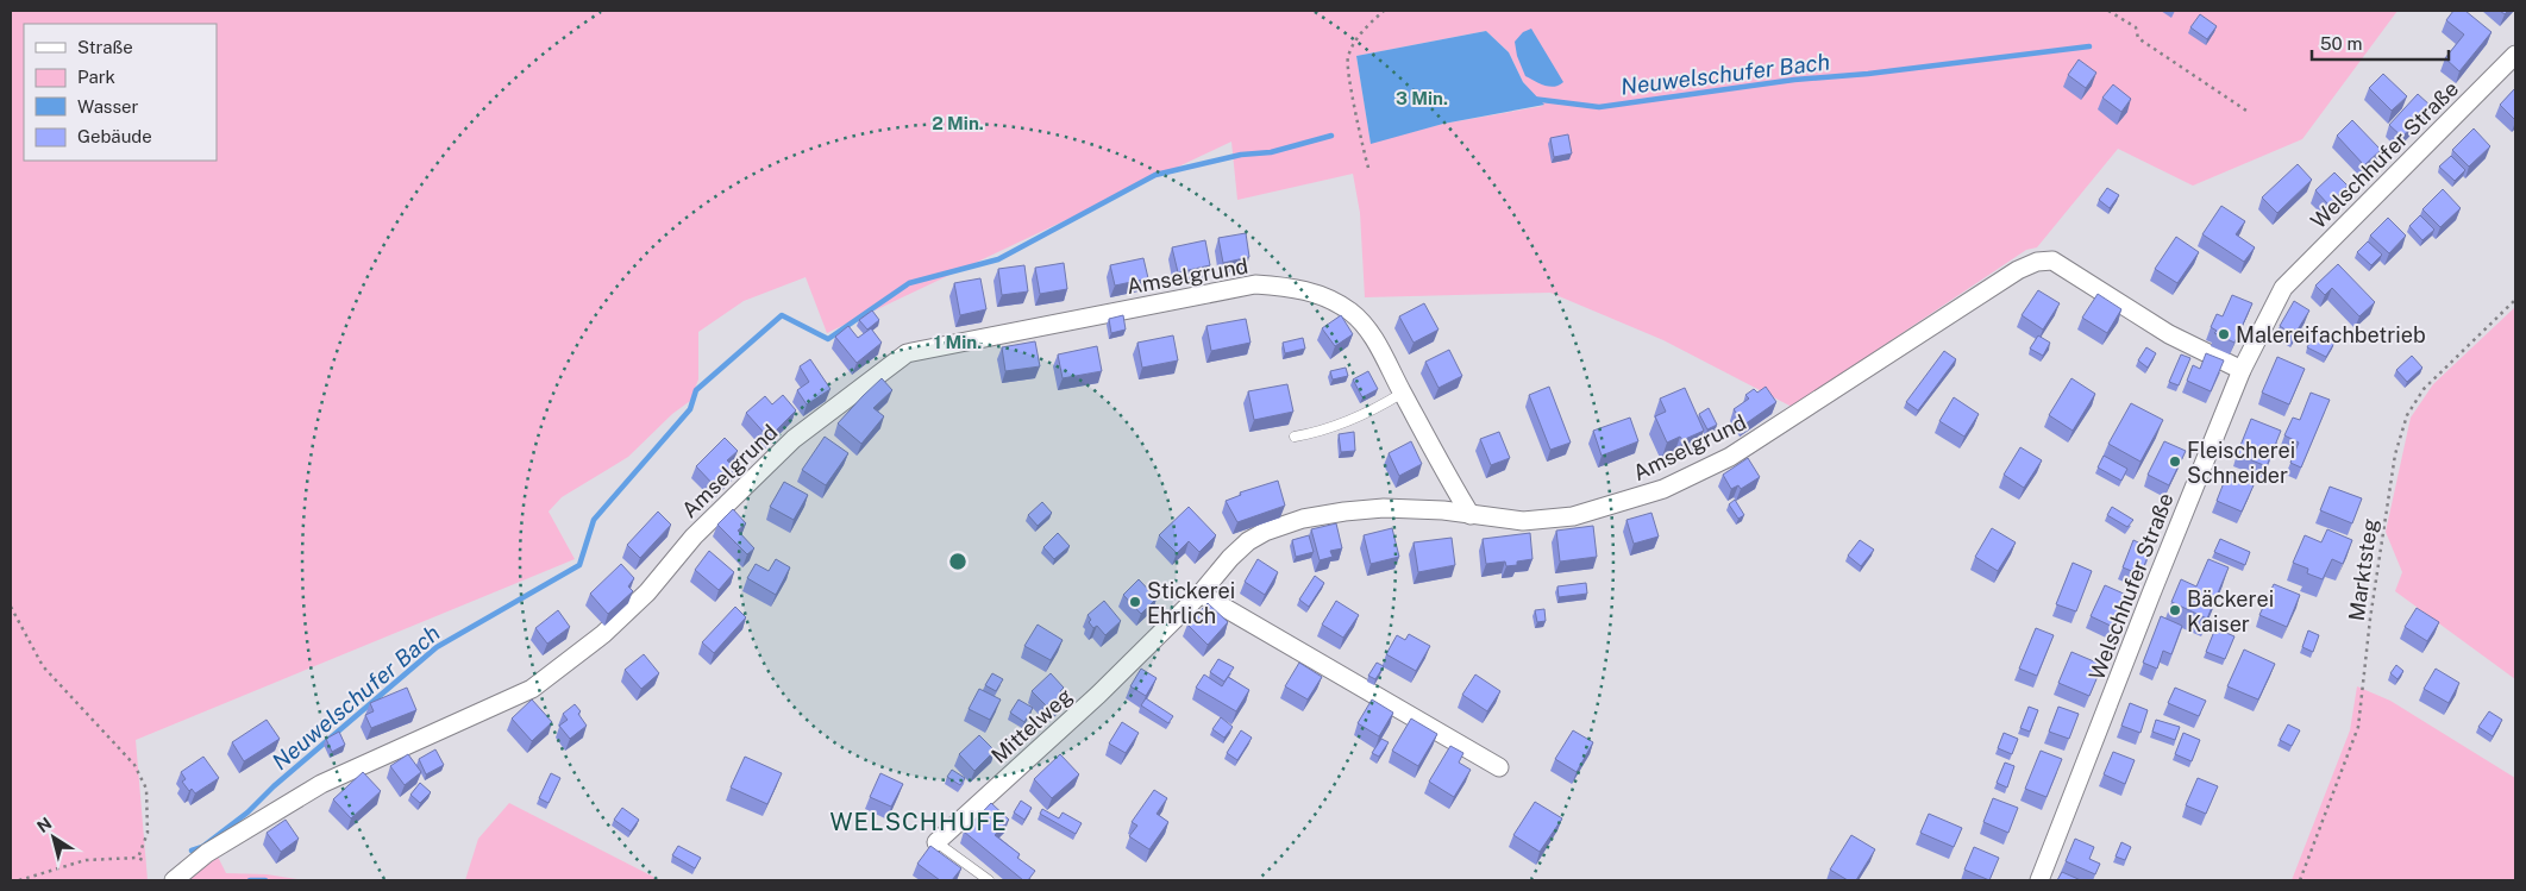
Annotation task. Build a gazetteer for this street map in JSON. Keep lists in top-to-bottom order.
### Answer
{
  "streets": {
    "street": ["Welschhufer Straße", "Amselgrund", "Mittelweg"],
    "path": ["Marktsteg"]
  },
  "crossings": [
    ["Welschhufer Straße", "Amselgrund"],
    ["Amselgrund", "Mittelweg"]
  ],
  "districts": ["WELSCHHUFE"],
  "water": ["Neuwelschufer Bach"],
  "places": [
    "Malereifachbetrieb",
    "Fleischerei Schneider",
    "Stickerei Ehrlich",
    "Bäckerei Kaiser"
  ],
  "legend": [
    "Straße",
    "Park",
    "Wasser",
    "Gebäude"
  ],
  "scale_bar": "50 m",
  "north": "top left",
  "rings": ["3 Min.", "2 Min.", "1 Min."]
}
